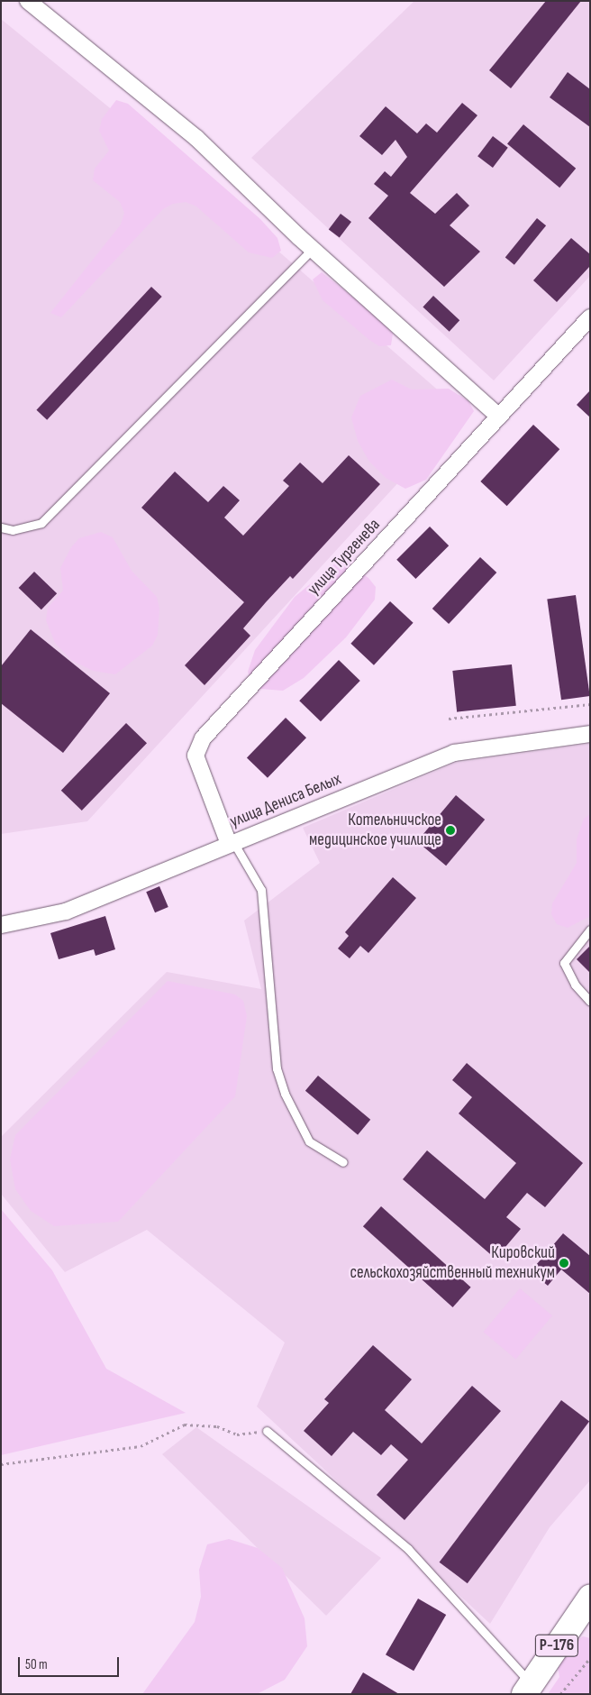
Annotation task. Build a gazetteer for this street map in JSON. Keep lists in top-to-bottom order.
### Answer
{
  "streets": {
    "highway": ["Р-176"],
    "street": ["улица Тургенева", "улица Дениса Белых"]
  },
  "crossings": [
    ["улица Тургенева", "улица Дениса Белых"]
  ],
  "places": ["Котельничское медицинское училище", "Кировский сельскохозяйственный техникум"],
  "scale_bar": "50 m"
}
